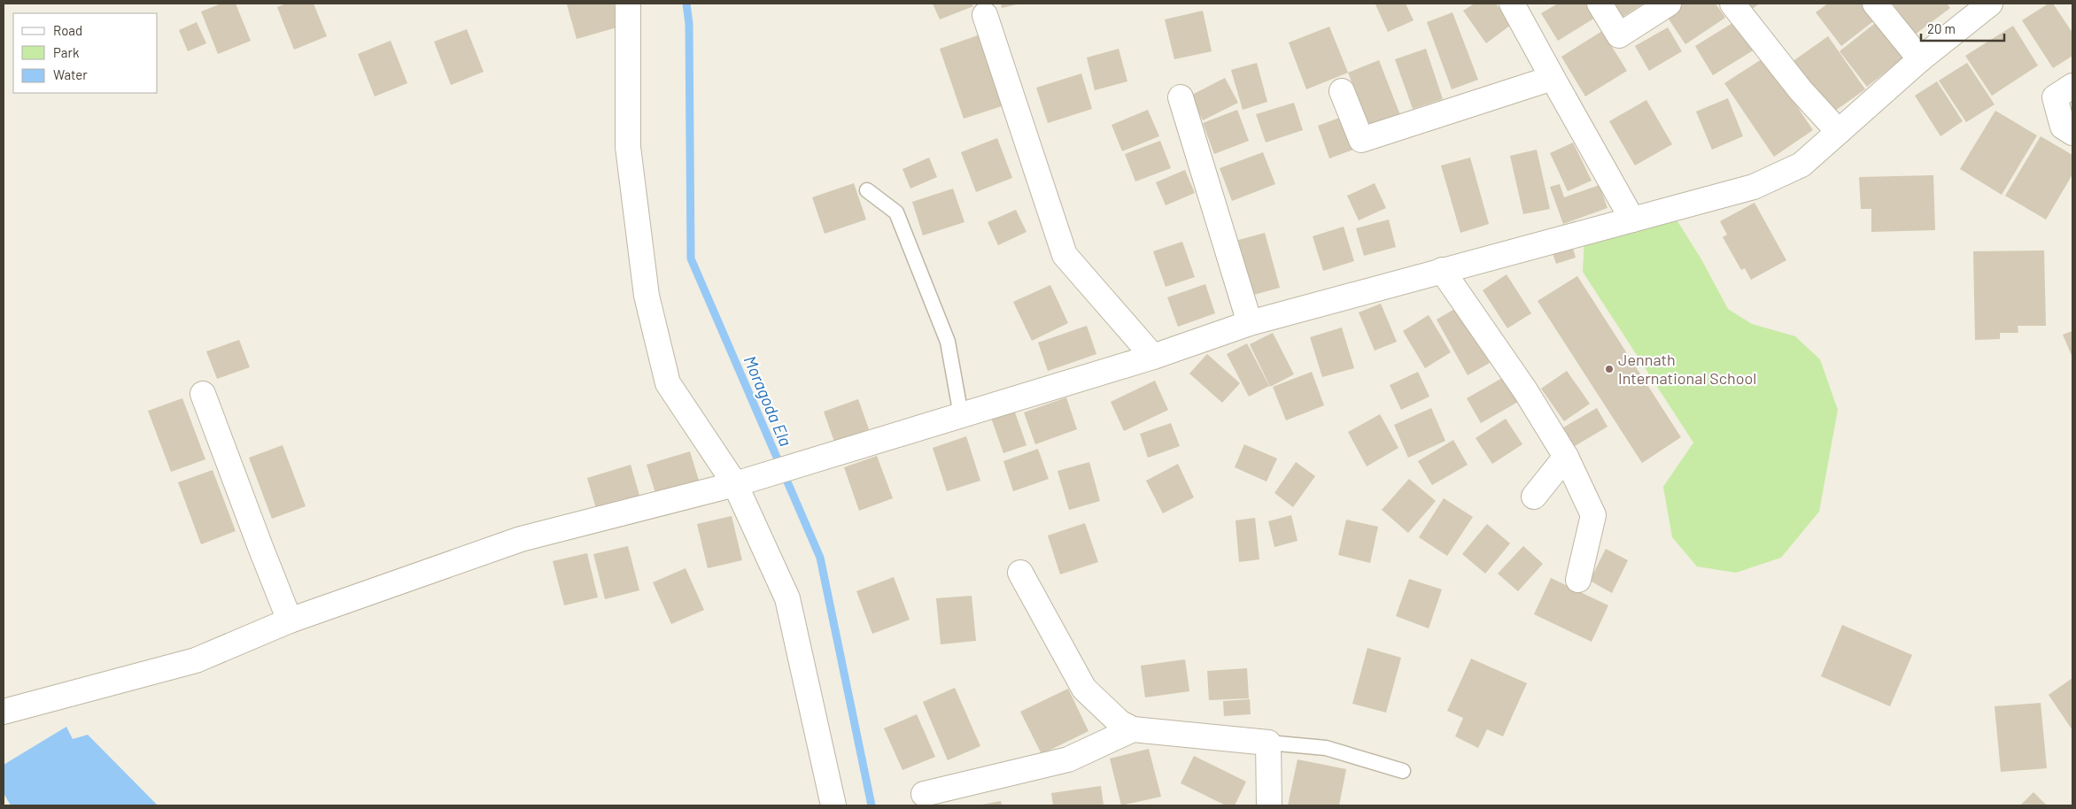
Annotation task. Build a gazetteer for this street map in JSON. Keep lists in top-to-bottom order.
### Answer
{
  "water": ["Moragoda Ela"],
  "places": ["Jennath International School"],
  "legend": ["Road", "Park", "Water"],
  "scale_bar": "20 m"
}
